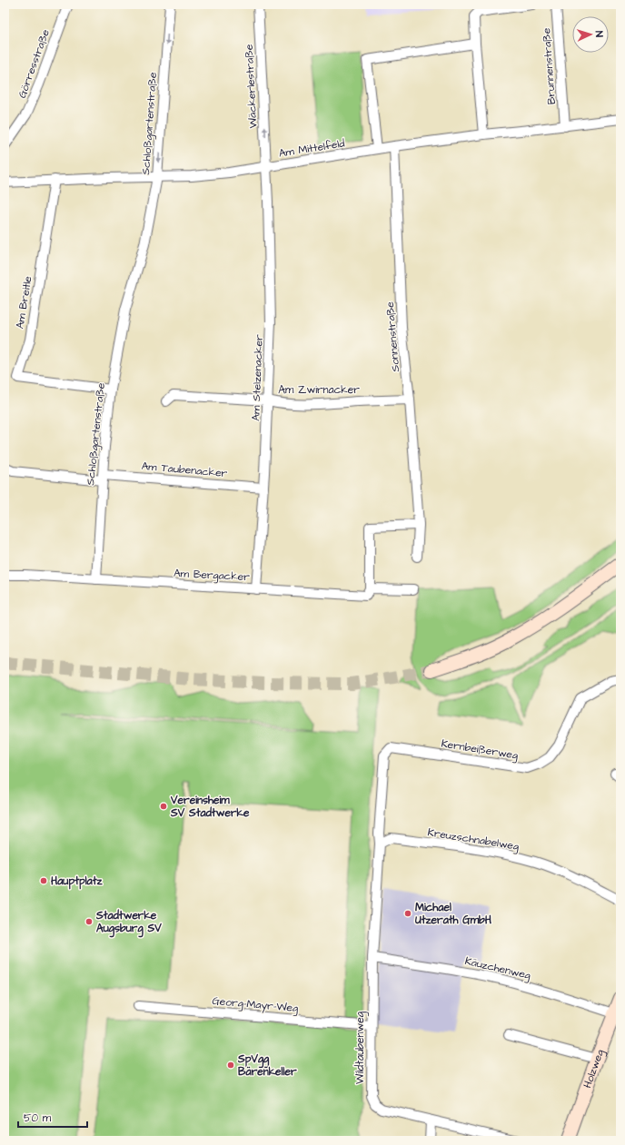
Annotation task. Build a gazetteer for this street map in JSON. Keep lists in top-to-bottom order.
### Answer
{
  "streets": {
    "main road": ["Holzweg"],
    "street": [
      "Görresstraße",
      "Brunnenstraße",
      "Wäckerlestraße",
      "Schloßgartenstraße",
      "Am Mittelfeld",
      "Am Breitle",
      "Sonnenstraße",
      "Am Stelzenacker",
      "Am Zwirnacker",
      "Am Taubenacker",
      "Am Bergacker",
      "Kernbeißerweg",
      "Kreuzschnabelweg",
      "Käuzchenweg",
      "Georg-Mayr-Weg",
      "Wildtaubenweg"
    ]
  },
  "crossings": [
    ["Brunnenstraße", "Am Mittelfeld"],
    ["Wäckerlestraße", "Am Mittelfeld"],
    ["Wäckerlestraße", "Am Stelzenacker"],
    ["Schloßgartenstraße", "Am Mittelfeld"],
    ["Schloßgartenstraße", "Am Breitle"],
    ["Schloßgartenstraße", "Am Taubenacker"],
    ["Schloßgartenstraße", "Am Bergacker"],
    ["Am Mittelfeld", "Am Breitle"],
    ["Am Mittelfeld", "Sonnenstraße"],
    ["Am Mittelfeld", "Am Stelzenacker"],
    ["Sonnenstraße", "Am Zwirnacker"],
    ["Am Stelzenacker", "Am Zwirnacker"],
    ["Am Stelzenacker", "Am Taubenacker"],
    ["Am Stelzenacker", "Am Bergacker"],
    ["Kernbeißerweg", "Kreuzschnabelweg"],
    ["Kernbeißerweg", "Wildtaubenweg"],
    ["Kreuzschnabelweg", "Wildtaubenweg"],
    ["Käuzchenweg", "Wildtaubenweg"],
    ["Käuzchenweg", "Holzweg"],
    ["Georg-Mayr-Weg", "Wildtaubenweg"]
  ],
  "one_way": ["Wäckerlestraße"],
  "places": [
    "Vereinsheim SV Stadtwerke",
    "Hauptplatz",
    "Michael Utzerath GmbH",
    "Stadtwerke Augsburg SV",
    "SpVgg Bärenkeller"
  ],
  "scale_bar": "50 m",
  "north": "right"
}
